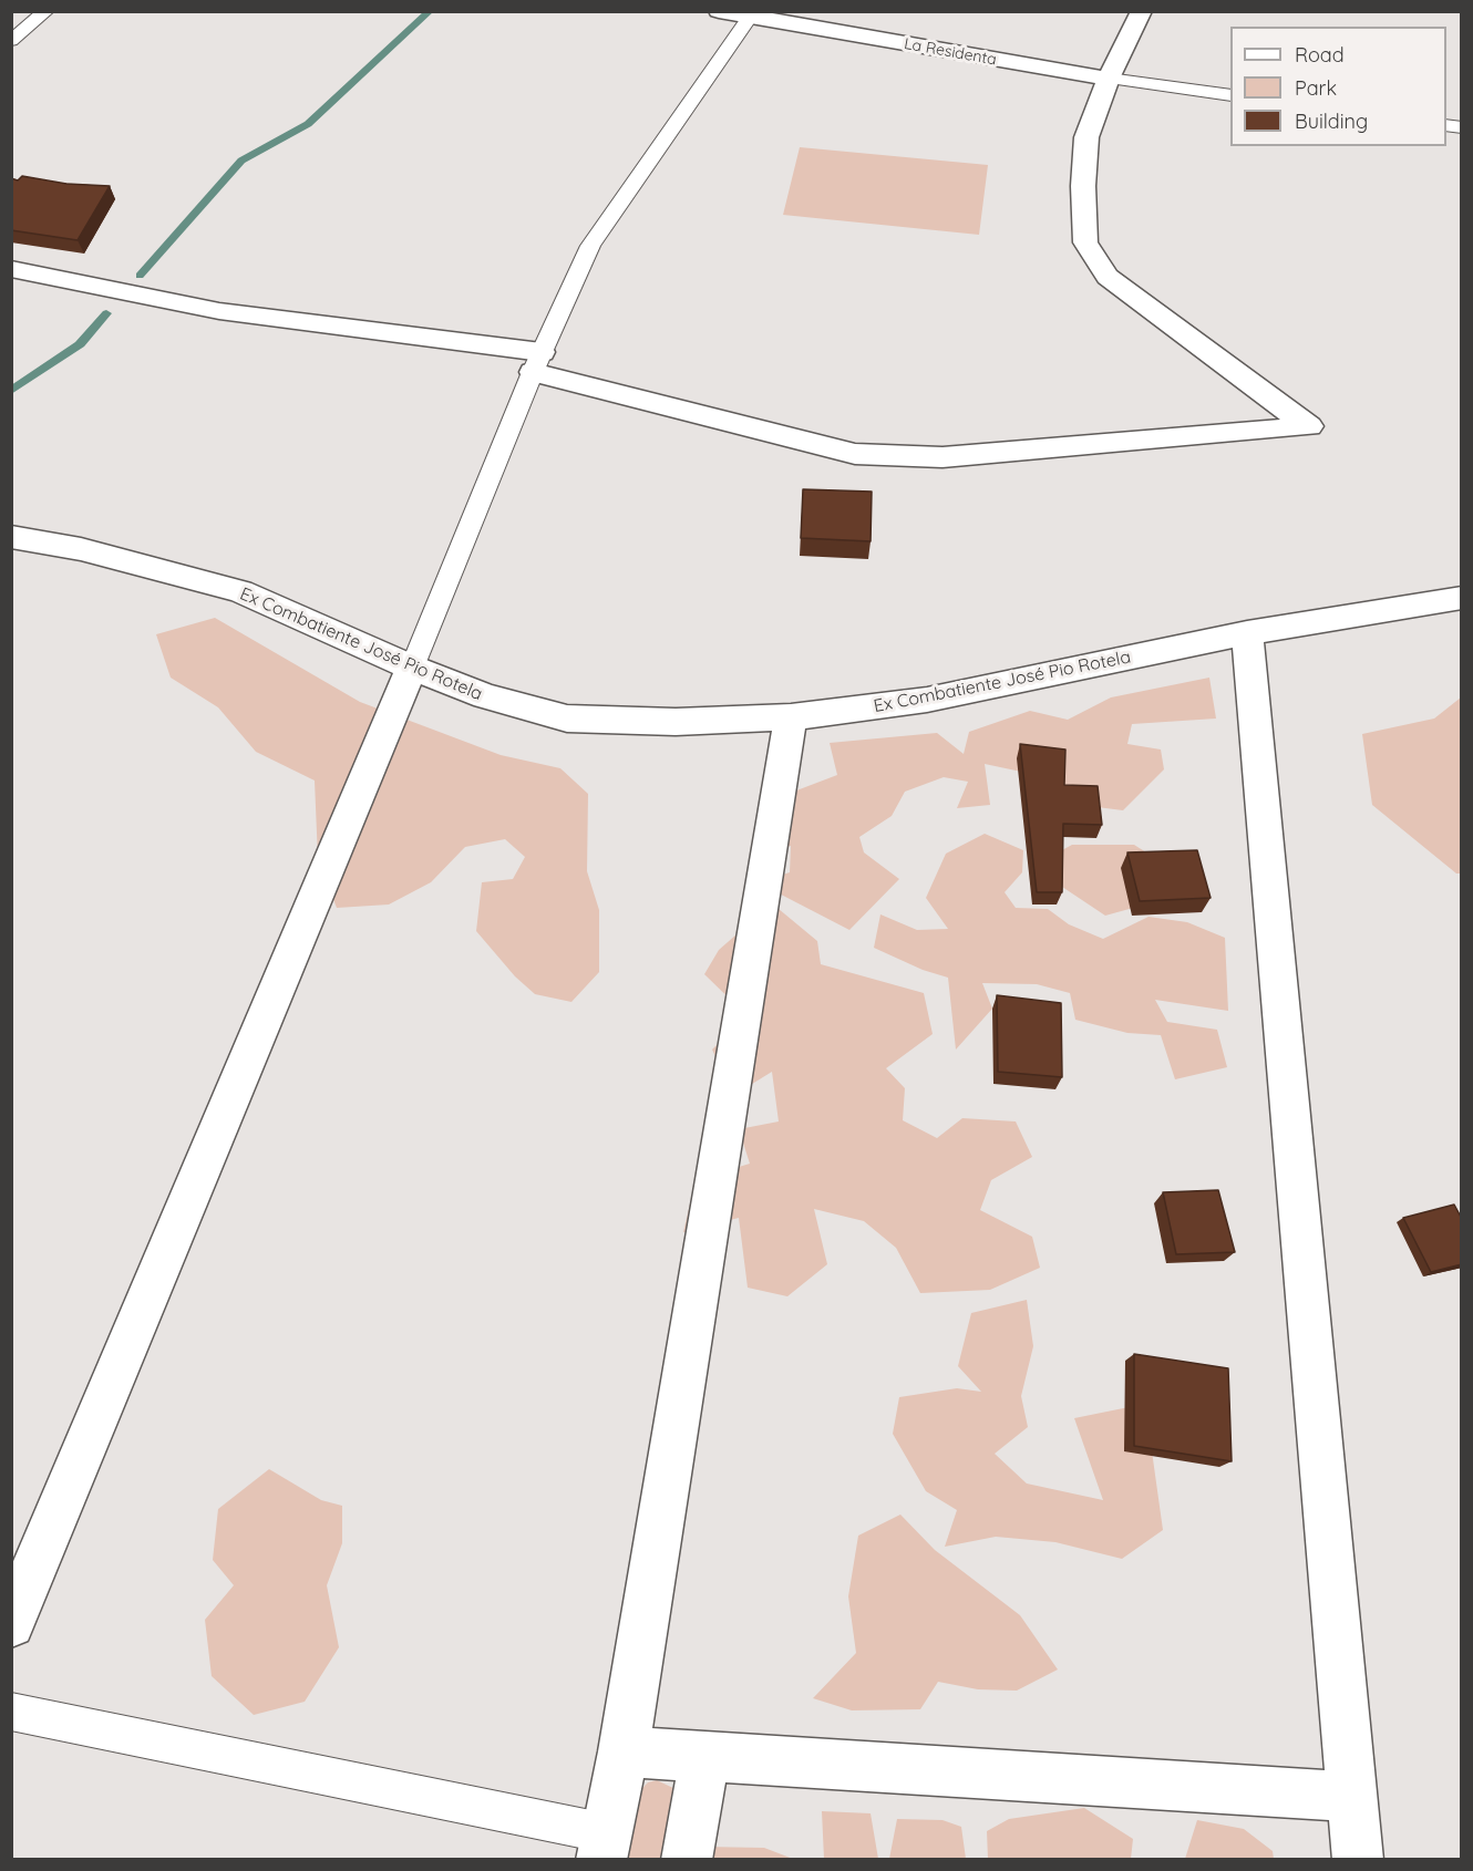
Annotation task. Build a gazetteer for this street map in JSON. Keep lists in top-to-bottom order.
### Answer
{
  "streets": {
    "street": ["La Residenta", "Ex Combatiente José Pio Rotela"]
  },
  "legend": ["Road", "Park", "Building"]
}
